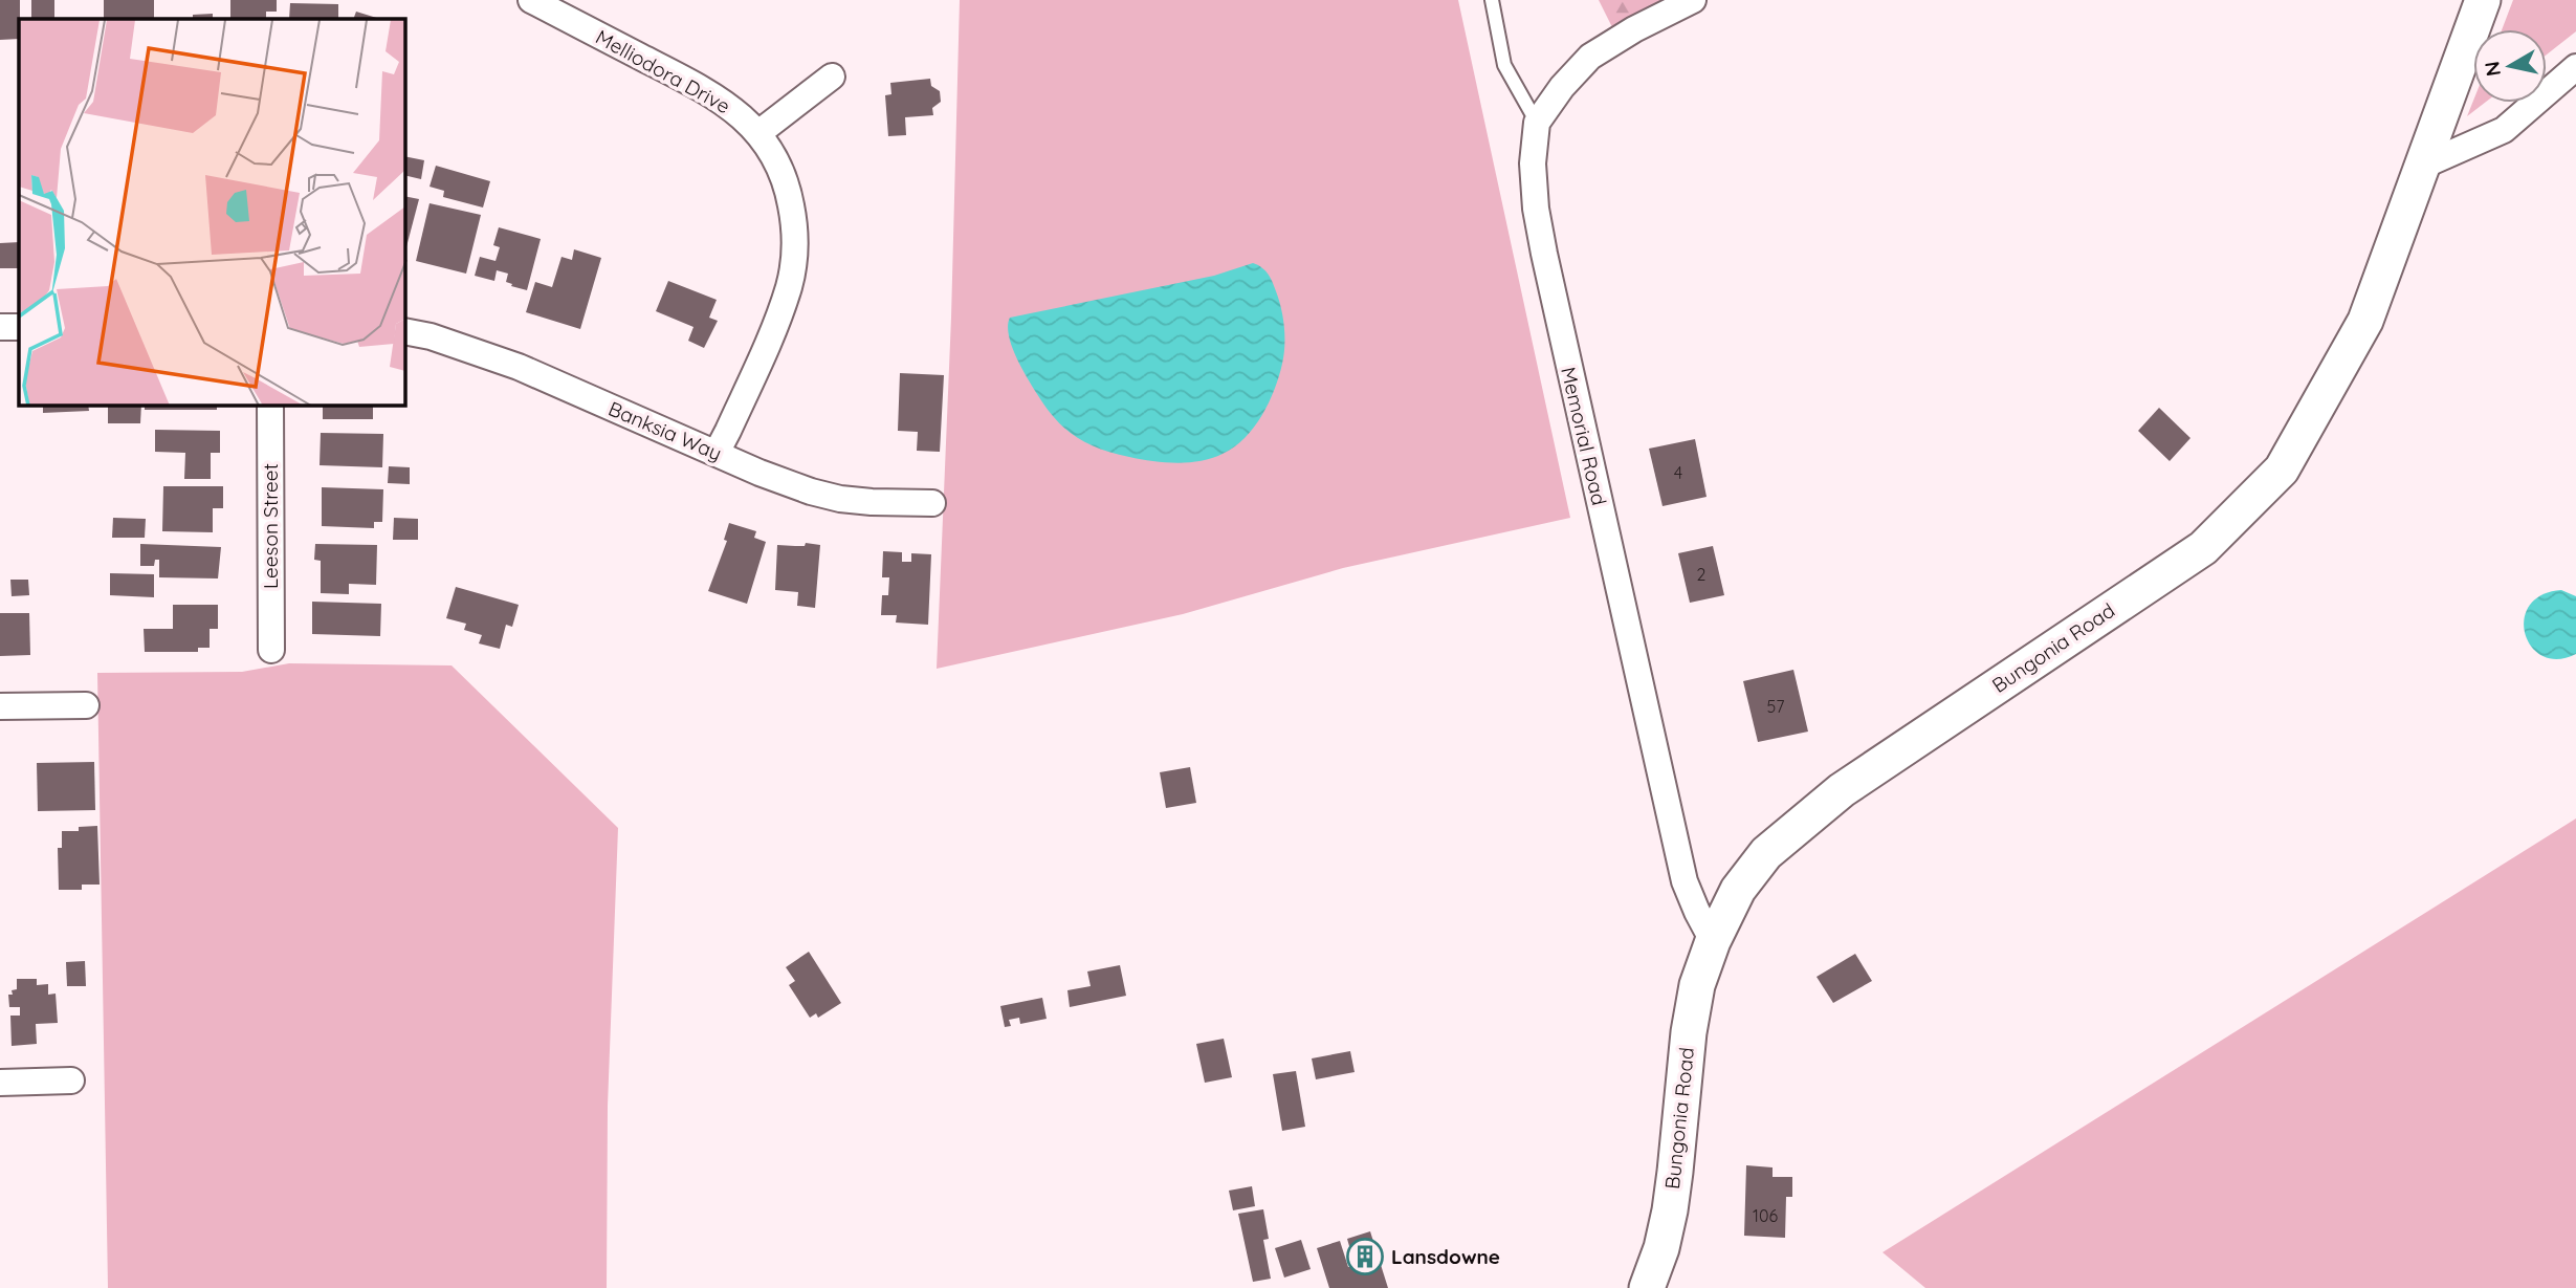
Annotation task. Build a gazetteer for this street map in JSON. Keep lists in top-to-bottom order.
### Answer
{
  "streets": {
    "street": [
      "Melliodora Drive",
      "Banksia Way",
      "Memorial Road",
      "Leeson Street",
      "Bungonia Road"
    ]
  },
  "crossings": [
    ["Melliodora Drive", "Banksia Way"],
    ["Memorial Road", "Bungonia Road"]
  ],
  "places": {
    "building": ["Lansdowne"]
  },
  "house_numbers": [
    "4",
    "2",
    "57",
    "106"
  ],
  "north": "left"
}
